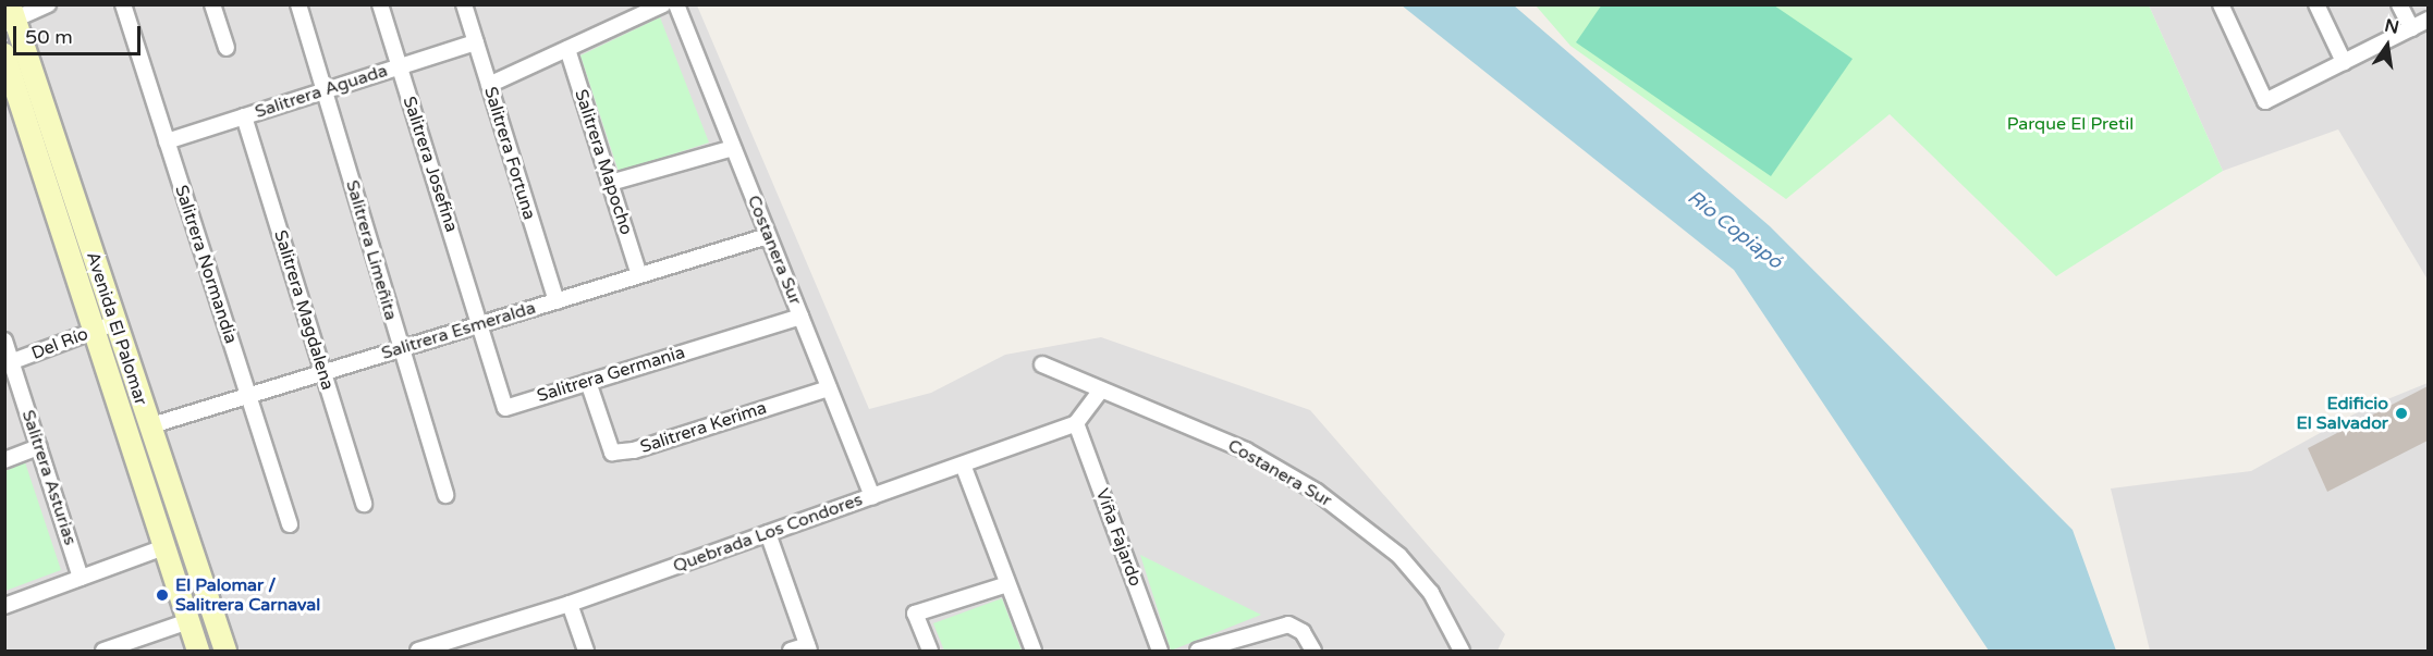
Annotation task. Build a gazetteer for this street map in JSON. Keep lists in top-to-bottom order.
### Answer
{
  "streets": {
    "street": [
      "Salitrera Aguada",
      "Salitrera Fortuna",
      "Salitrera Mapocho",
      "Salitrera Josefina",
      "Salitrera Limeñita",
      "Costanera Sur",
      "Salitrera Normandia",
      "Salitrera Magdalena",
      "Avenida El Palomar",
      "Salitrera Esmeralda",
      "Del Río",
      "Salitrera Germania",
      "Salitrera Kerima",
      "Salitrera Asturias",
      "Quebrada Los Condores",
      "Viña Fajardo"
    ]
  },
  "crossings": [
    ["Salitrera Aguada", "Salitrera Fortuna"],
    ["Salitrera Aguada", "Salitrera Josefina"],
    ["Salitrera Aguada", "Salitrera Limeñita"],
    ["Salitrera Aguada", "Salitrera Normandia"],
    ["Salitrera Aguada", "Salitrera Magdalena"],
    ["Salitrera Fortuna", "Salitrera Esmeralda"],
    ["Salitrera Mapocho", "Salitrera Esmeralda"],
    ["Salitrera Josefina", "Salitrera Esmeralda"],
    ["Salitrera Josefina", "Salitrera Germania"],
    ["Salitrera Limeñita", "Salitrera Esmeralda"],
    ["Costanera Sur", "Salitrera Esmeralda"],
    ["Costanera Sur", "Salitrera Germania"],
    ["Costanera Sur", "Salitrera Kerima"],
    ["Costanera Sur", "Quebrada Los Condores"],
    ["Salitrera Normandia", "Salitrera Esmeralda"],
    ["Salitrera Magdalena", "Salitrera Esmeralda"],
    ["Avenida El Palomar", "Salitrera Esmeralda"],
    ["Avenida El Palomar", "Del Río"],
    ["Salitrera Esmeralda", "Salitrera Germania"],
    ["Del Río", "Salitrera Asturias"],
    ["Salitrera Germania", "Salitrera Kerima"],
    ["Quebrada Los Condores", "Viña Fajardo"]
  ],
  "water": ["Río Copiapó"],
  "parks": ["Parque El Pretil"],
  "places": ["Edificio El Salvador", "El Palomar / Salitrera Carnaval"],
  "scale_bar": "50 m",
  "north": "top"
}
